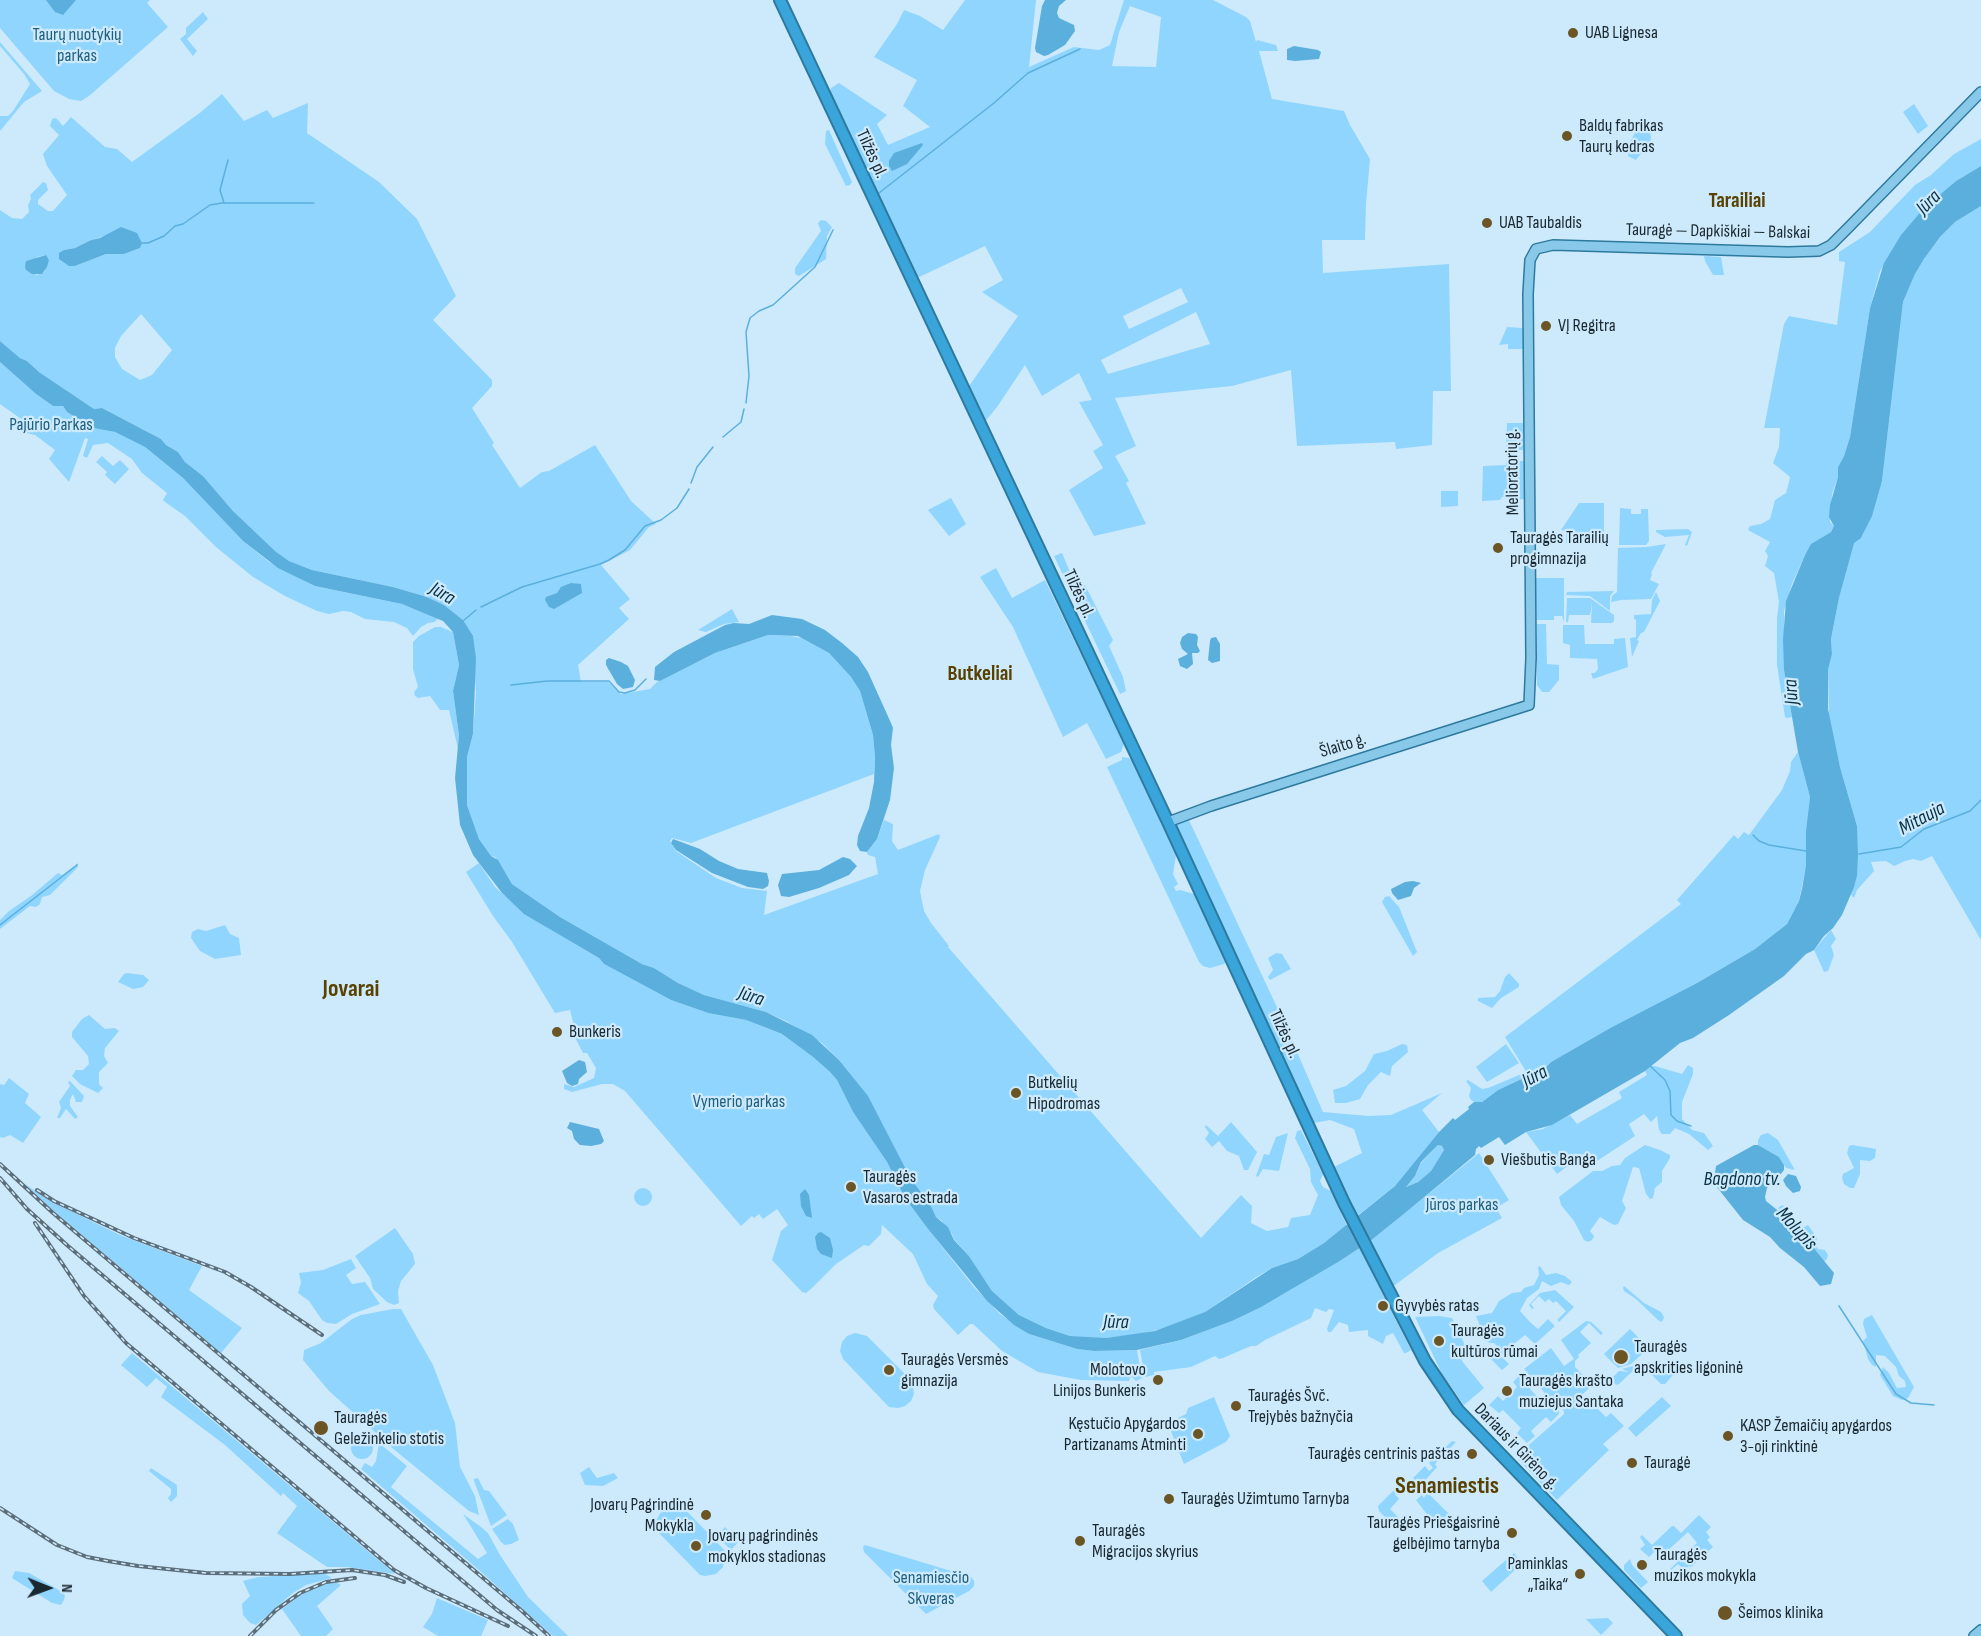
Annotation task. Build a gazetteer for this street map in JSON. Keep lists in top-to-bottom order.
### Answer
{
  "streets": {
    "highway": ["Tilžės pl.", "Dariaus ir Girėno g."],
    "main road": ["Tauragė — Dapkiškiai — Balskai", "Melioratorių g.", "Šlaito g."]
  },
  "crossings": [
    ["Tilžės pl.", "Šlaito g."],
    ["Tilžės pl.", "Dariaus ir Girėno g."],
    ["Tauragė — Dapkiškiai — Balskai", "Melioratorių g."],
    ["Melioratorių g.", "Šlaito g."]
  ],
  "districts": [
    "Tarailiai",
    "Butkeliai",
    "Jovarai",
    "Senamiestis"
  ],
  "water": [
    "Jūra",
    "Mitauja",
    "Bagdono tv.",
    "Molupis"
  ],
  "parks": [
    "Taurų nuotykių parkas",
    "Pajūrio Parkas",
    "Vymerio parkas",
    "Jūros parkas",
    "Senamiesčio Skveras"
  ],
  "places": [
    "UAB Lignesa",
    "Baldų fabrikas Taurų kedras",
    "UAB Taubaldis",
    "VĮ Regitra",
    "Tauragės Tarailių progimnazija",
    "Bunkeris",
    "Butkelių Hipodromas",
    "Viešbutis Banga",
    "Tauragės Vasaros estrada",
    "Gyvybės ratas",
    "Tauragės kultūros rūmai",
    "Tauragės apskrities ligoninė",
    "Tauragės Versmės gimnazija",
    "Molotovo Linijos Bunkeris",
    "Tauragės krašto muziejus Santaka",
    "Tauragės Švč. Trejybės bažnyčia",
    "Tauragės Geležinkelio stotis",
    "Kęstučio Apygardos Partizanams Atminti",
    "KASP Žemaičių apygardos 3-oji rinktinė",
    "Tauragės centrinis paštas",
    "Tauragė",
    "Tauragės Užimtumo Tarnyba",
    "Jovarų Pagrindinė Mokykla",
    "Tauragės Priešgaisrinė gelbėjimo tarnyba",
    "Tauragės Migracijos skyrius",
    "Jovarų pagrindinės mokyklos stadionas",
    "Tauragės muzikos mokykla",
    "Paminklas „Taika“",
    "Šeimos klinika"
  ],
  "north": "right"
}
